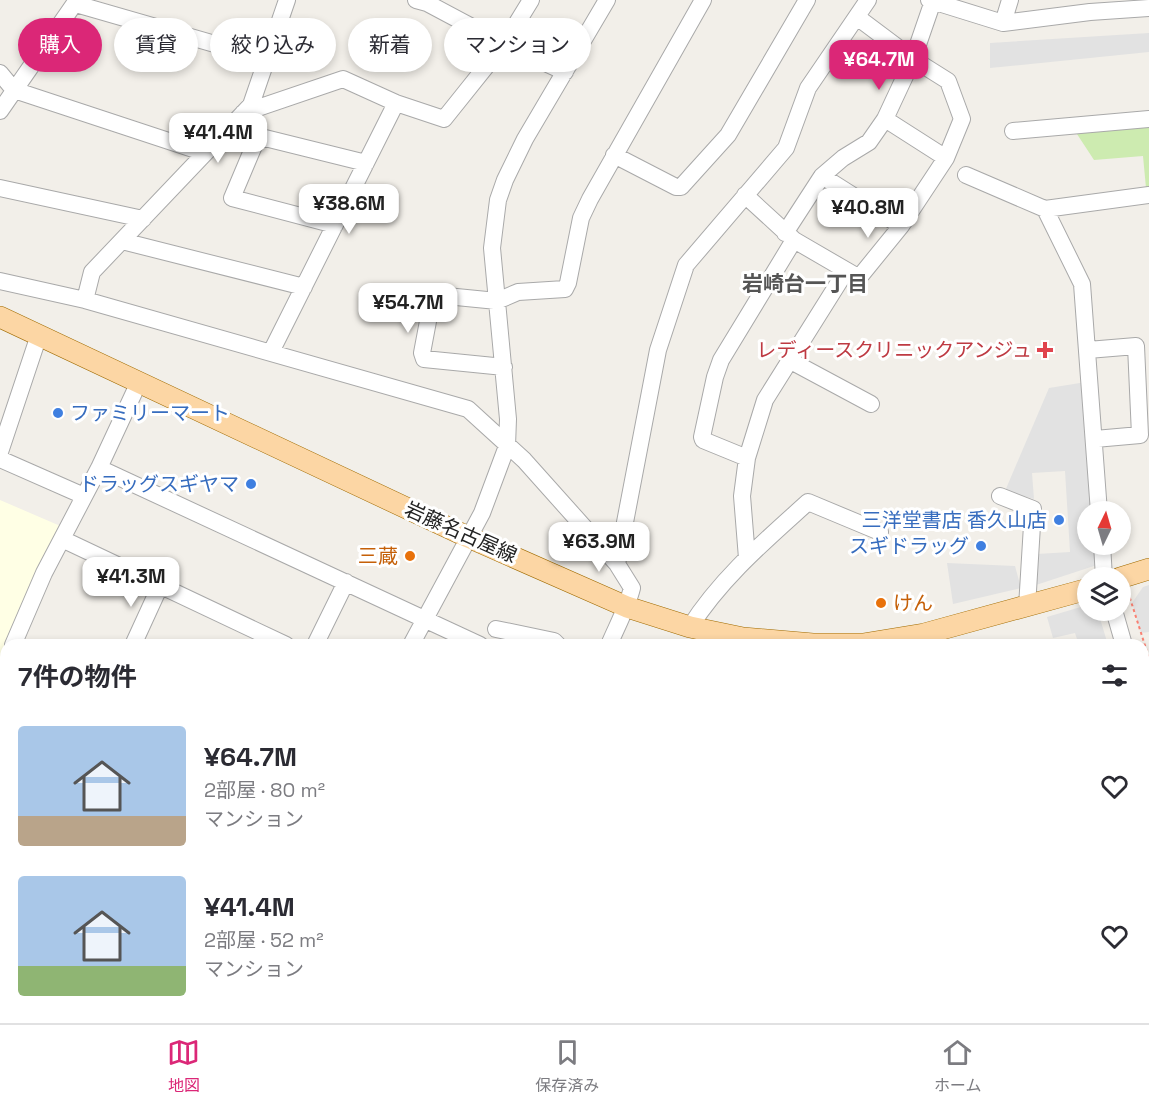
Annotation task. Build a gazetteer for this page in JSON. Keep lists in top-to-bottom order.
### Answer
{
  "streets": {
    "main road": ["岩藤名古屋線"]
  },
  "districts": ["岩崎台一丁目"],
  "places": {
    "health": ["レディースクリニックアンジュ"],
    "other": [
      "ファミリーマート",
      "ドラッグスギヤマ",
      "三洋堂書店 香久山店",
      "スギドラッグ",
      "三蔵",
      "けん"
    ]
  },
  "north": "top",
  "page": {
    "chip": [
      "購入",
      "賃貸",
      "絞り込み",
      "新着",
      "マンション"
    ],
    "price": [
      "¥64.7M",
      "¥41.4M",
      "¥38.6M",
      "¥40.8M",
      "¥54.7M",
      "¥63.9M",
      "¥41.3M"
    ],
    "heading": "7件の物件",
    "list": [
      {
        "name": "¥64.7M",
        "note": "2部屋 · 80 m² · マンション"
      },
      {
        "name": "¥41.4M",
        "note": "2部屋 · 52 m² · マンション"
      }
    ],
    "tabs": ["地図", "保存済み", "ホーム"]
  }
}
